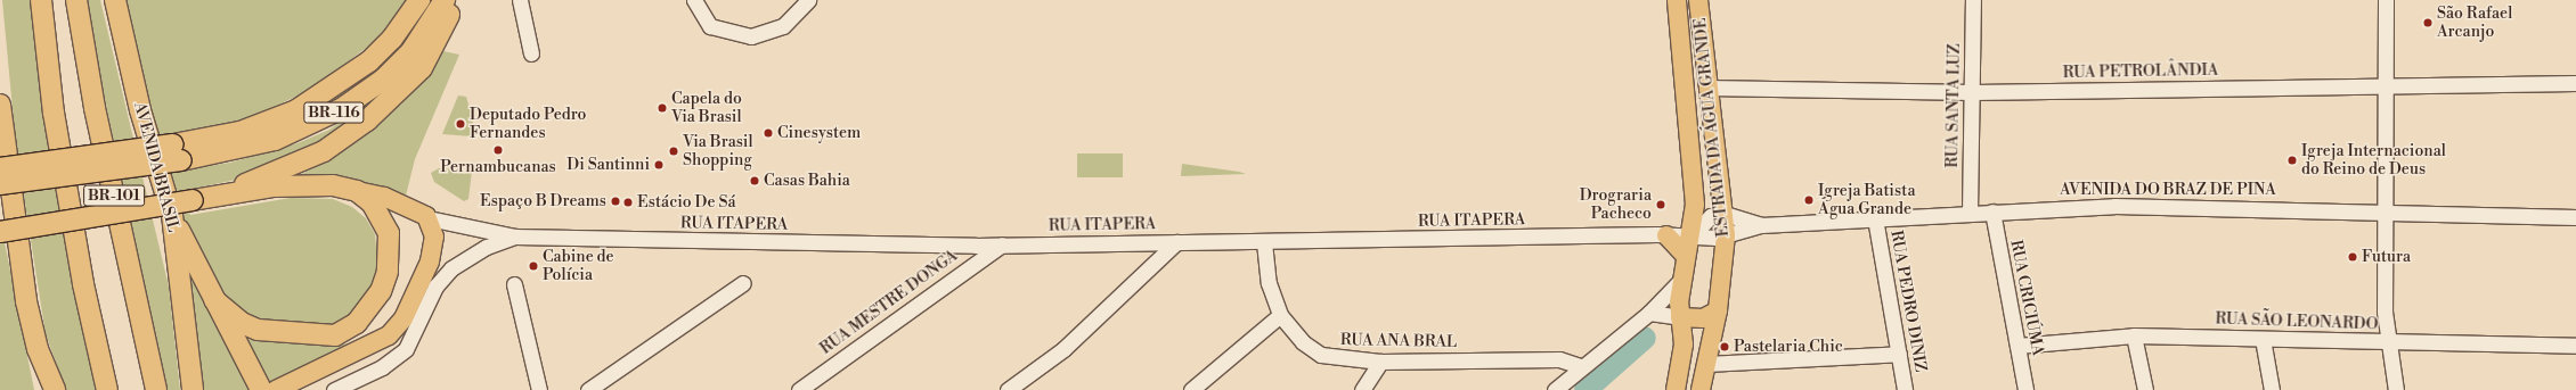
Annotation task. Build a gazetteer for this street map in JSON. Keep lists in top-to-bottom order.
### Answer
{
  "streets": {
    "highway": ["BR-116", "AVENIDA BRASIL", "BR-101"],
    "main road": ["ESTRADA DA ÁGUA GRANDE"],
    "street": [
      "RUA PETROLÂNDIA",
      "RUA SANTA LUZ",
      "AVENIDA DO BRAZ DE PINA",
      "RUA ITAPERA",
      "RUA CRICIÚMA",
      "RUA PEDRO DINIZ",
      "RUA MESTRE DONGA",
      "RUA SÃO LEONARDO",
      "RUA ANA BRAL"
    ]
  },
  "crossings": [
    ["RUA PETROLÂNDIA", "RUA SANTA LUZ"],
    ["RUA PETROLÂNDIA", "ESTRADA DA ÁGUA GRANDE"],
    ["RUA SANTA LUZ", "AVENIDA DO BRAZ DE PINA"],
    ["ESTRADA DA ÁGUA GRANDE", "AVENIDA DO BRAZ DE PINA"],
    ["ESTRADA DA ÁGUA GRANDE", "RUA ITAPERA"],
    ["AVENIDA DO BRAZ DE PINA", "RUA ITAPERA"],
    ["AVENIDA DO BRAZ DE PINA", "RUA CRICIÚMA"],
    ["AVENIDA DO BRAZ DE PINA", "RUA PEDRO DINIZ"],
    ["RUA ITAPERA", "RUA MESTRE DONGA"],
    ["RUA ITAPERA", "RUA ANA BRAL"],
    ["RUA CRICIÚMA", "RUA SÃO LEONARDO"]
  ],
  "places": [
    "São Rafael Arcanjo",
    "Capela do Via Brasil",
    "Deputado Pedro Fernandes",
    "Cinesystem",
    "Pernambucanas",
    "Via Brasil Shopping",
    "Igreja Internacional do Reino de Deus",
    "Di Santinni",
    "Casas Bahia",
    "Igreja Batista Água Grande",
    "Espaço B Dreams",
    "Estácio De Sá",
    "Drograria Pacheco",
    "Futura",
    "Cabine de Polícia",
    "Pastelaria Chic"
  ]
}
